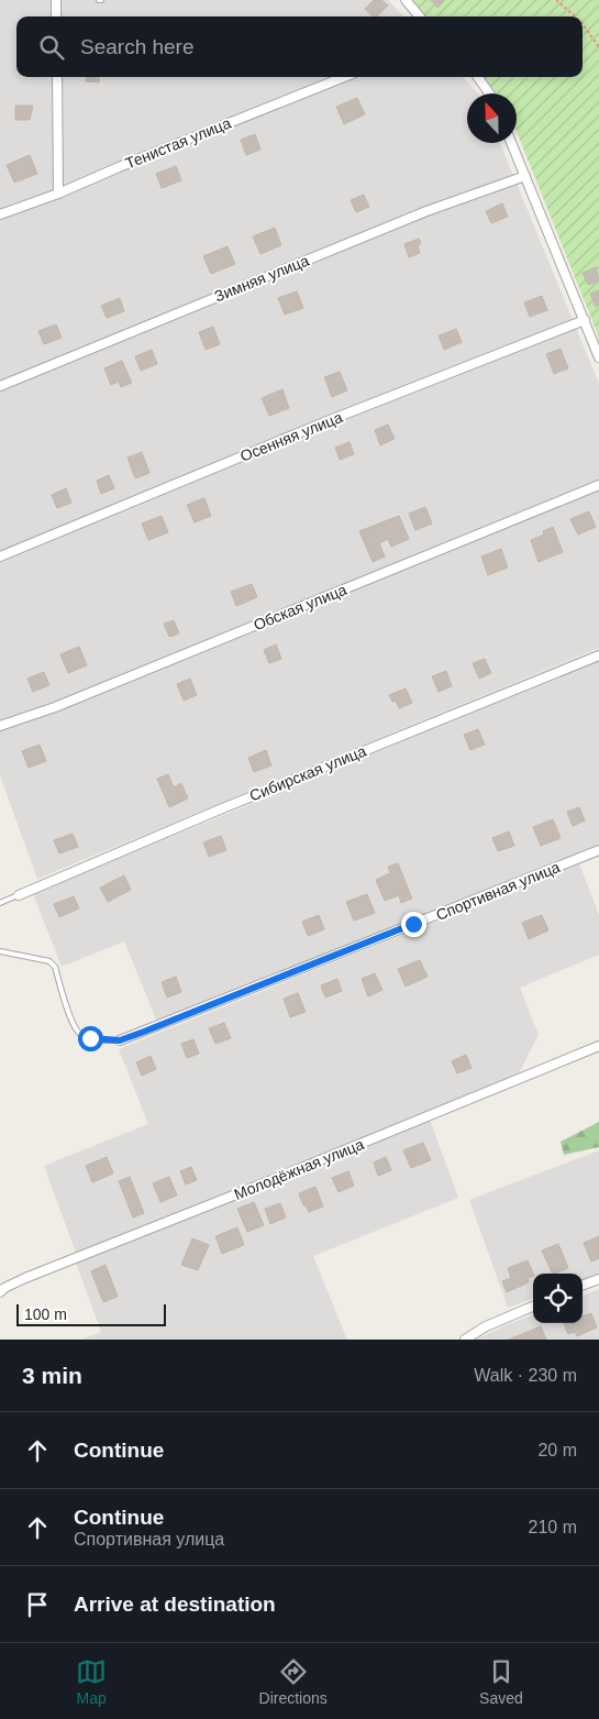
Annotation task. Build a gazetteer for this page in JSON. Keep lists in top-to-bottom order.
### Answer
{
  "streets": {
    "street": [
      "Тенистая улица",
      "Зимняя улица",
      "Осенняя улица",
      "Обская улица",
      "Сибирская улица",
      "Спортивная улица",
      "Молодёжная улица"
    ]
  },
  "scale_bar": "100 m",
  "north": "top",
  "page": {
    "search": "Search here",
    "scale": "100 m",
    "heading": ["3 min", "Walk · 230 m"],
    "list": [
      ["Continue", "20 m"],
      ["Continue", "Спортивная улица", "210 m"],
      "Arrive at destination"
    ],
    "nav": ["Map", "Directions", "Saved"]
  }
}
